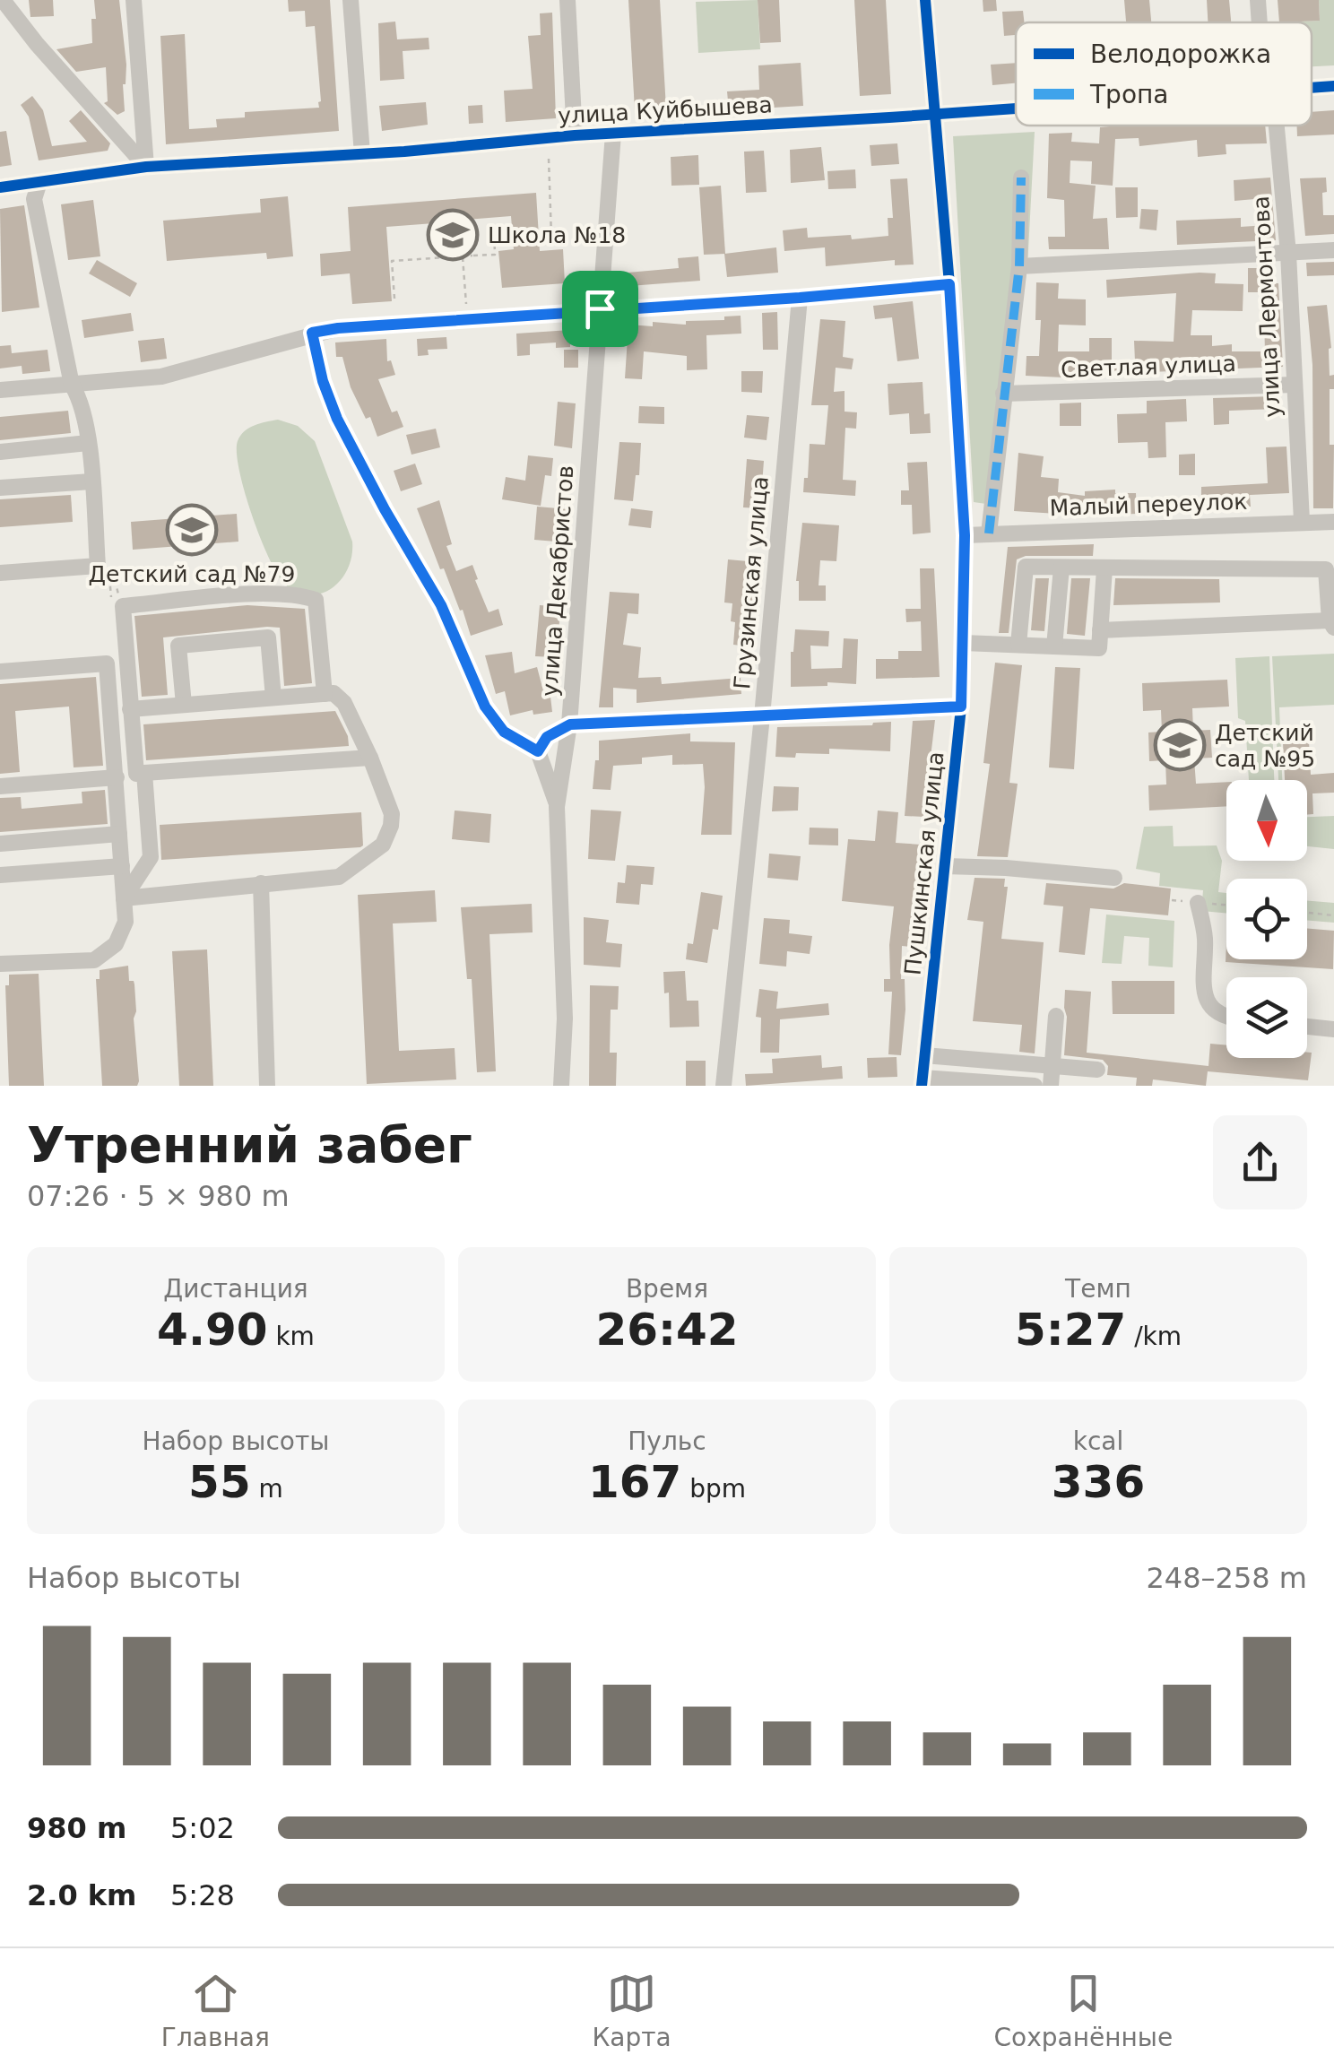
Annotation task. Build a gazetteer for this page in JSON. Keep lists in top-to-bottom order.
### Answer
{
  "streets": {
    "street": [
      "улица Куйбышева",
      "улица Лермонтова",
      "Светлая улица",
      "Малый переулок",
      "улица Декабристов",
      "Грузинская улица",
      "Пушкинская улица"
    ]
  },
  "crossings": [
    ["улица Куйбышева", "улица Декабристов"],
    ["улица Куйбышева", "Пушкинская улица"],
    ["улица Лермонтова", "Светлая улица"],
    ["улица Лермонтова", "Малый переулок"],
    ["Малый переулок", "Пушкинская улица"]
  ],
  "places": {
    "school or university": ["Школа №18", "Детский сад №79", "Детский сад №95"]
  },
  "legend": ["Велодорожка", "Тропа"],
  "north": "bottom",
  "page": {
    "heading": ["Утренний забег", "07:26 · 5 × 980 m"],
    "stats": [
      ["Дистанция", "4.90 km"],
      ["Время", "26:42"],
      ["Темп", "5:27 /km"],
      ["Набор высоты", "55 m"],
      ["Пульс", "167 bpm"],
      ["kcal", "336"]
    ],
    "chart": ["Набор высоты", "248–258 m"],
    "list": [
      {
        "name": "980 m",
        "note": "5:02"
      },
      {
        "name": "2.0 km",
        "note": "5:28"
      }
    ],
    "tabs": ["Главная", "Карта", "Сохранённые"]
  }
}
